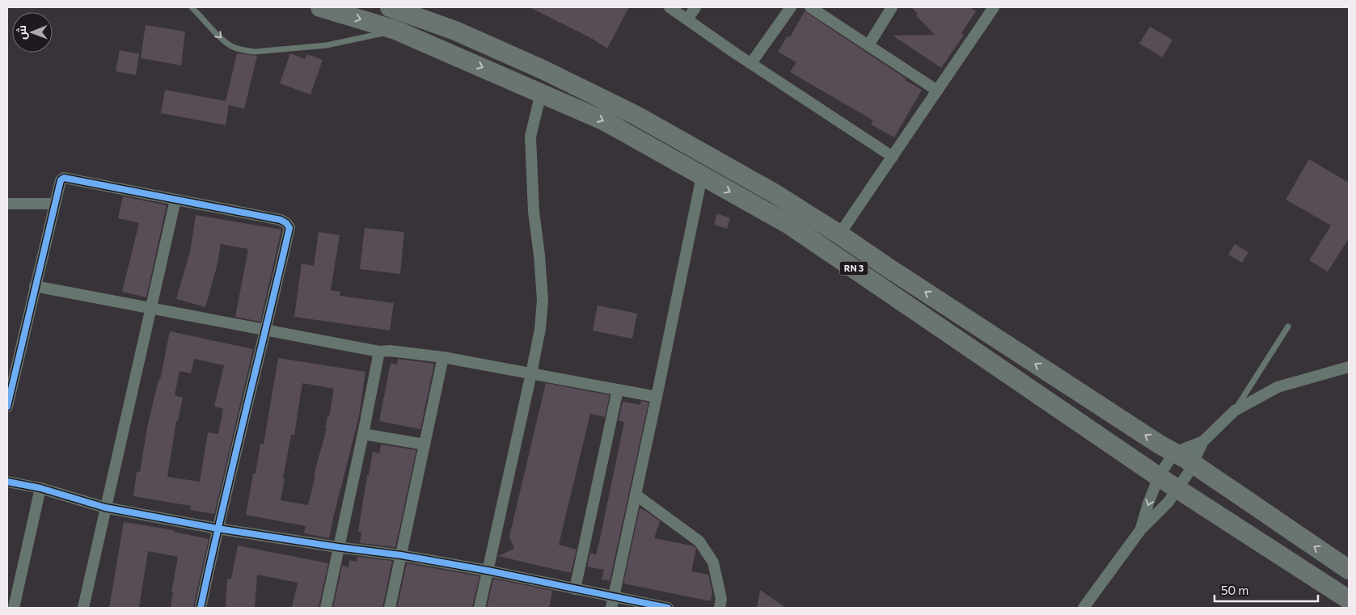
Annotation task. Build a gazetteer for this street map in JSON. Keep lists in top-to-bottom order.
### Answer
{
  "streets": {
    "highway": ["RN 3"]
  },
  "scale_bar": "50 m",
  "north": "left"
}
